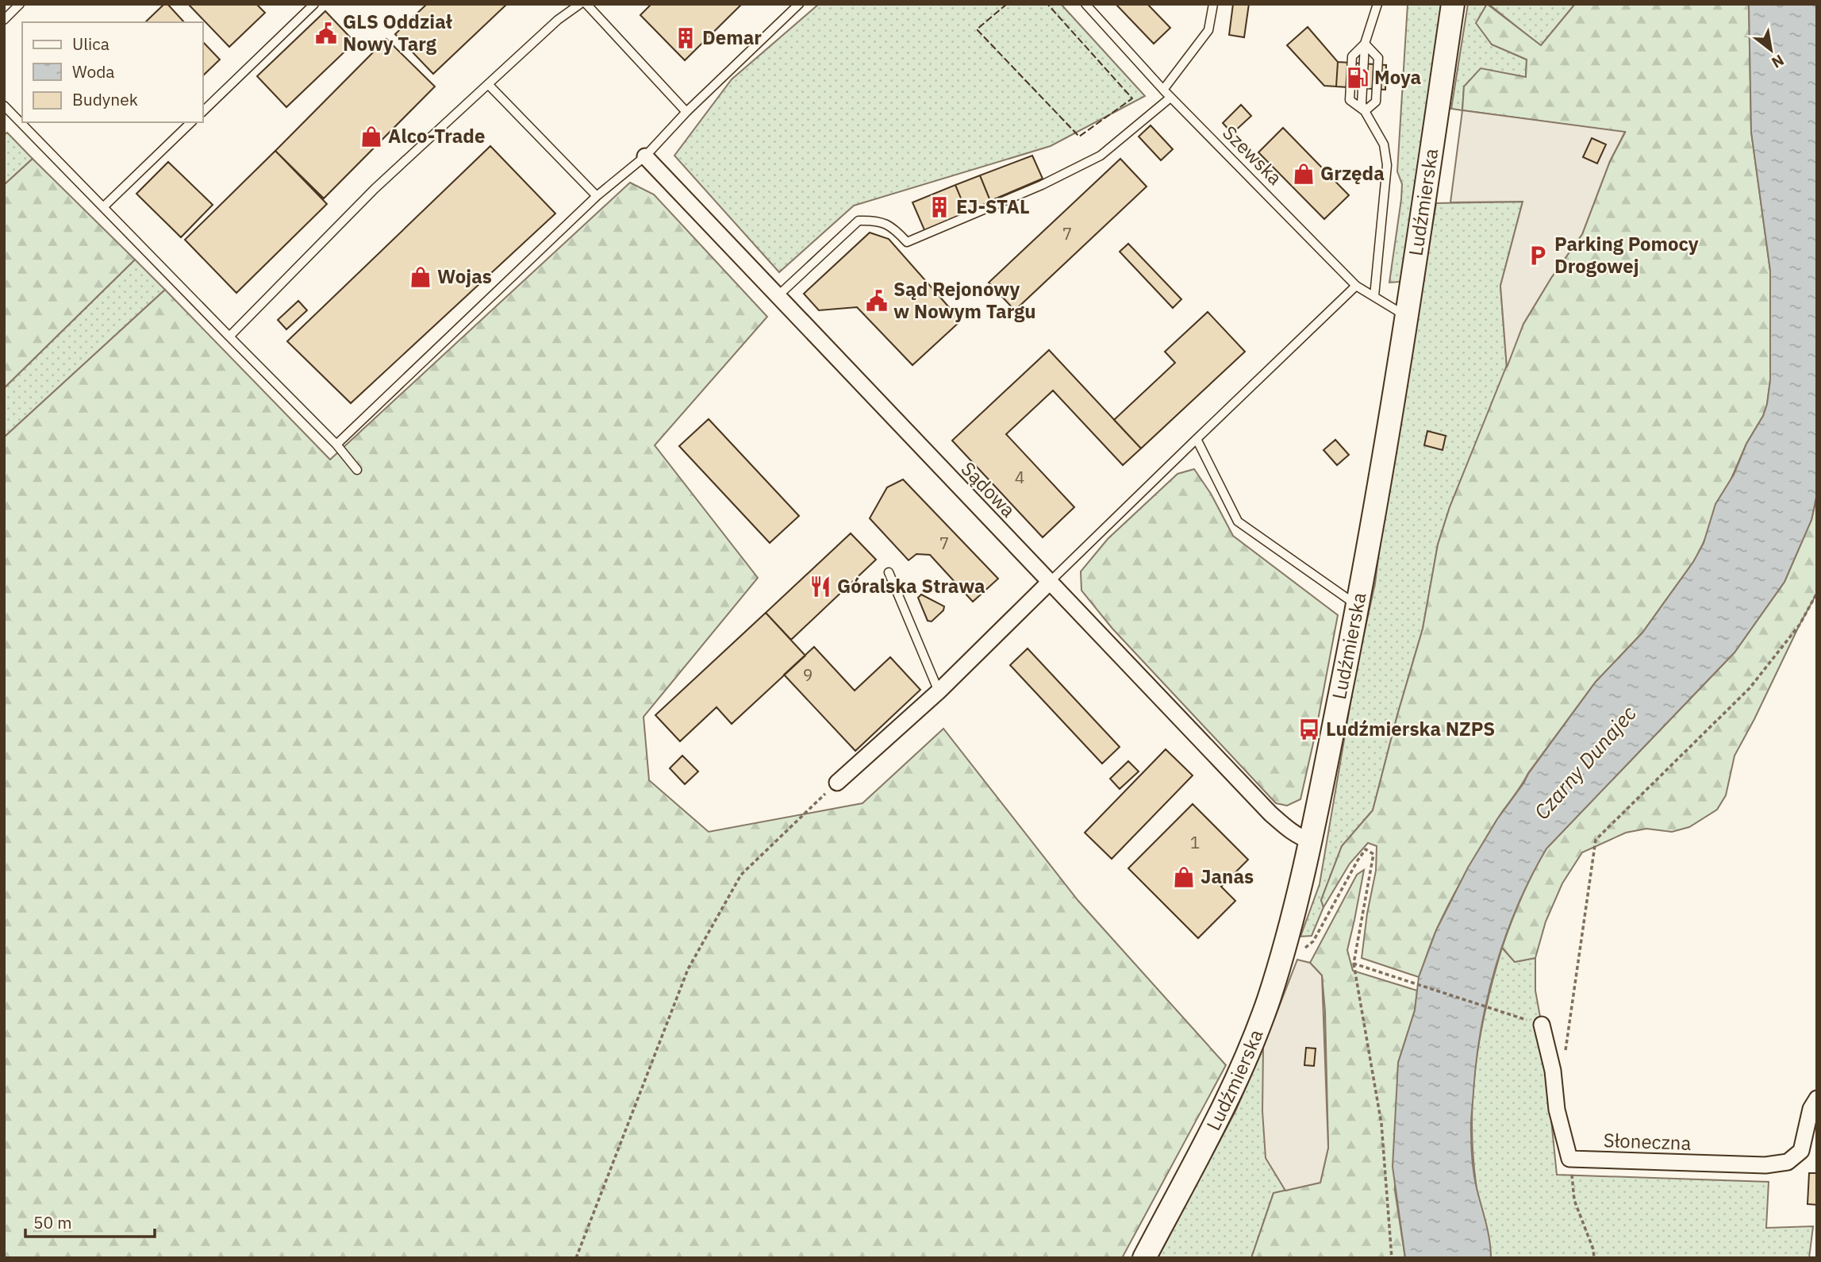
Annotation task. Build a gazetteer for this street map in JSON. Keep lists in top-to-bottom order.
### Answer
{
  "streets": {
    "main road": ["Ludźmierska"],
    "street": ["Sądowa", "Słoneczna"],
    "lane": ["Szewska"]
  },
  "crossings": [
    ["Szewska", "Ludźmierska"],
    ["Ludźmierska", "Sądowa"]
  ],
  "water": ["Czarny Dunajec"],
  "places": {
    "public building": ["GLS Oddział Nowy Targ", "Sąd Rejonowy w Nowym Targu"],
    "building": ["Demar", "EJ-STAL"],
    "fuel station": ["Moya"],
    "shop": [
      "Alco-Trade",
      "Grzęda",
      "Wojas",
      "Janas"
    ],
    "parking": ["Parking Pomocy Drogowej"],
    "restaurant": ["Góralska Strawa"],
    "bus stop": ["Ludźmierska NZPS"]
  },
  "house_numbers": [
    "7",
    "4",
    "7",
    "9",
    "1"
  ],
  "legend": ["Ulica", "Woda", "Budynek"],
  "scale_bar": "50 m",
  "north": "bottom right"
}
